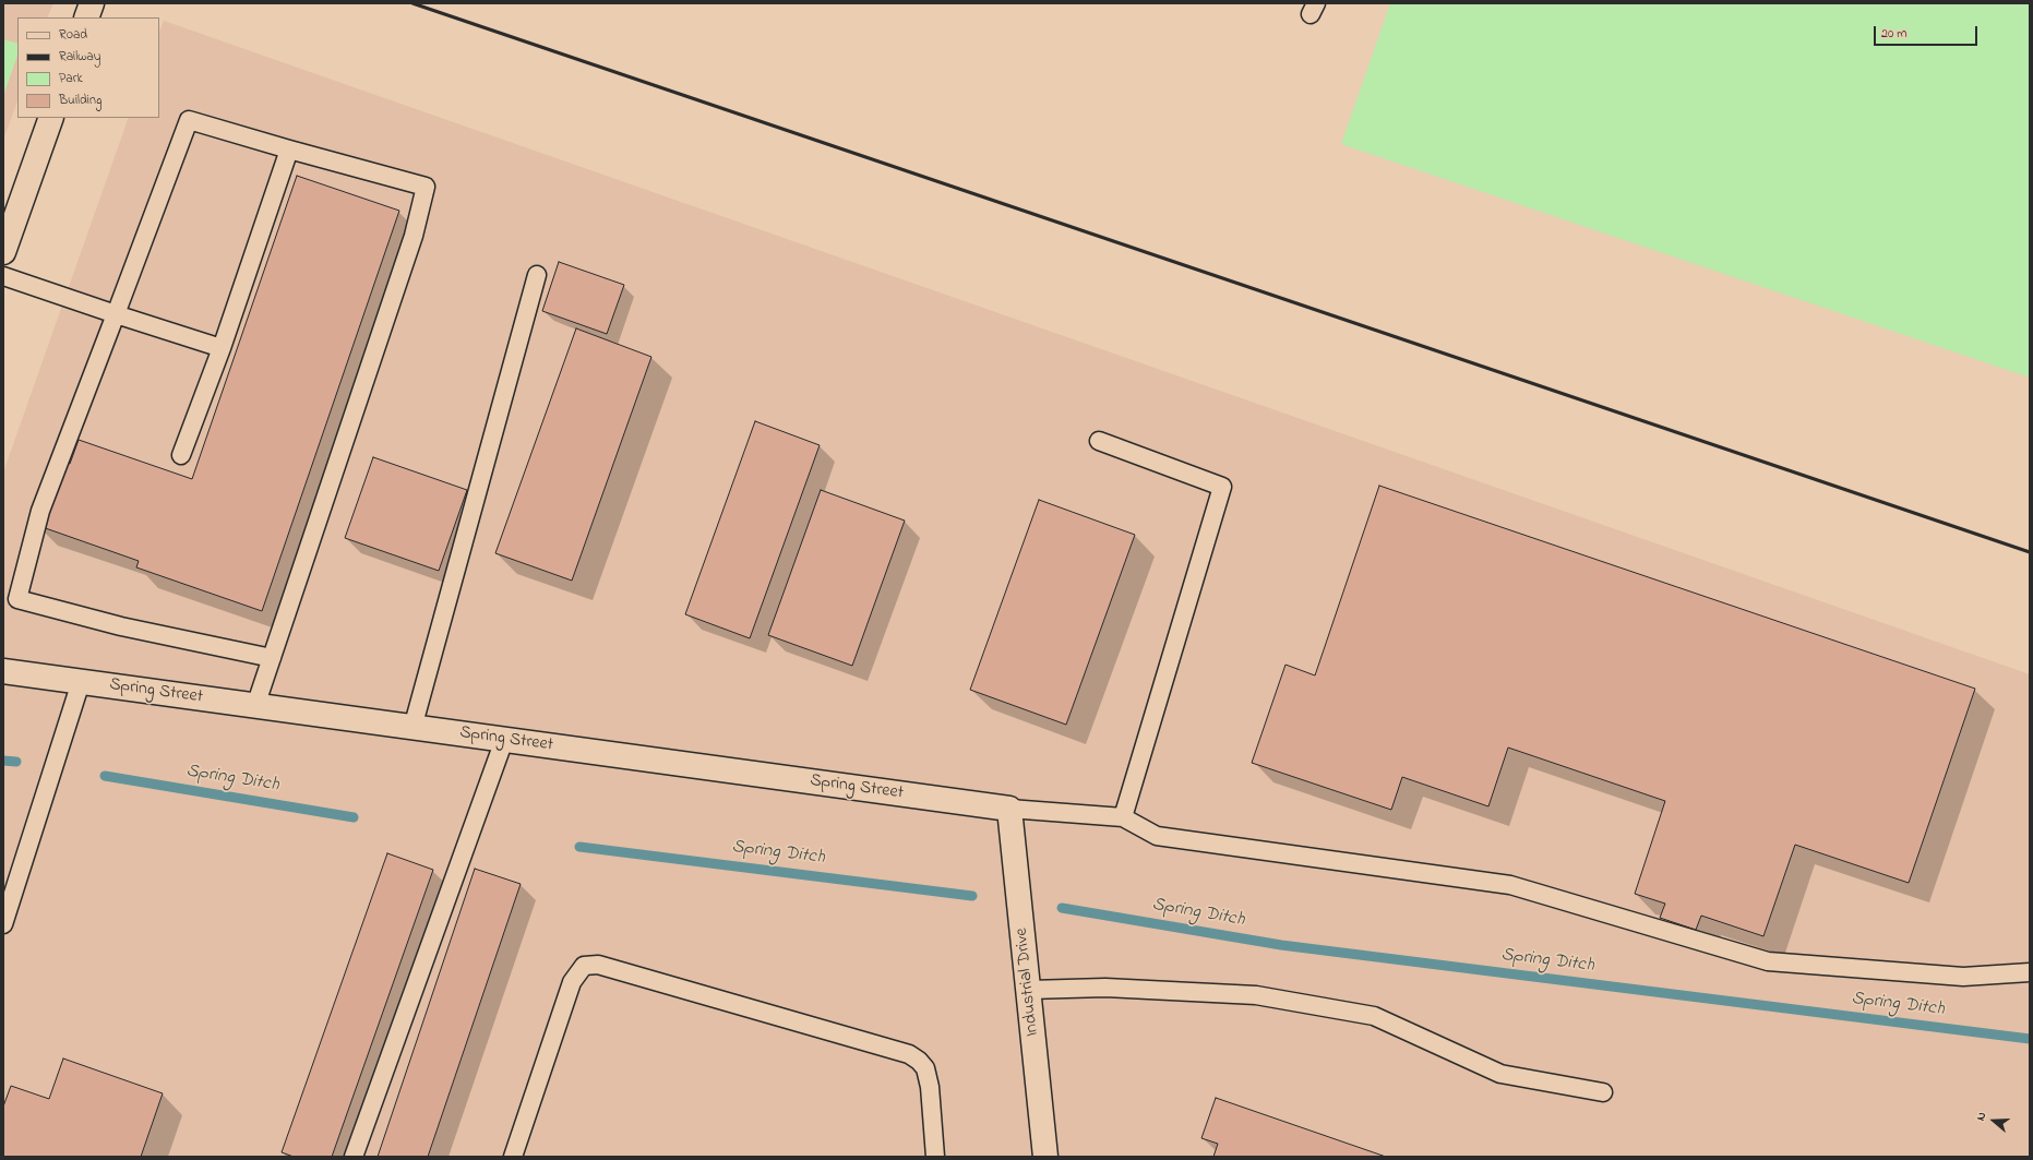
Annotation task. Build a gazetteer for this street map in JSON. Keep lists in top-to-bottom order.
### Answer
{
  "streets": {
    "street": ["Spring Street", "Industrial Drive"]
  },
  "crossings": [
    ["Spring Street", "Industrial Drive"]
  ],
  "water": ["Spring Ditch"],
  "legend": [
    "Road",
    "Railway",
    "Park",
    "Building"
  ],
  "scale_bar": "20 m",
  "north": "left"
}
